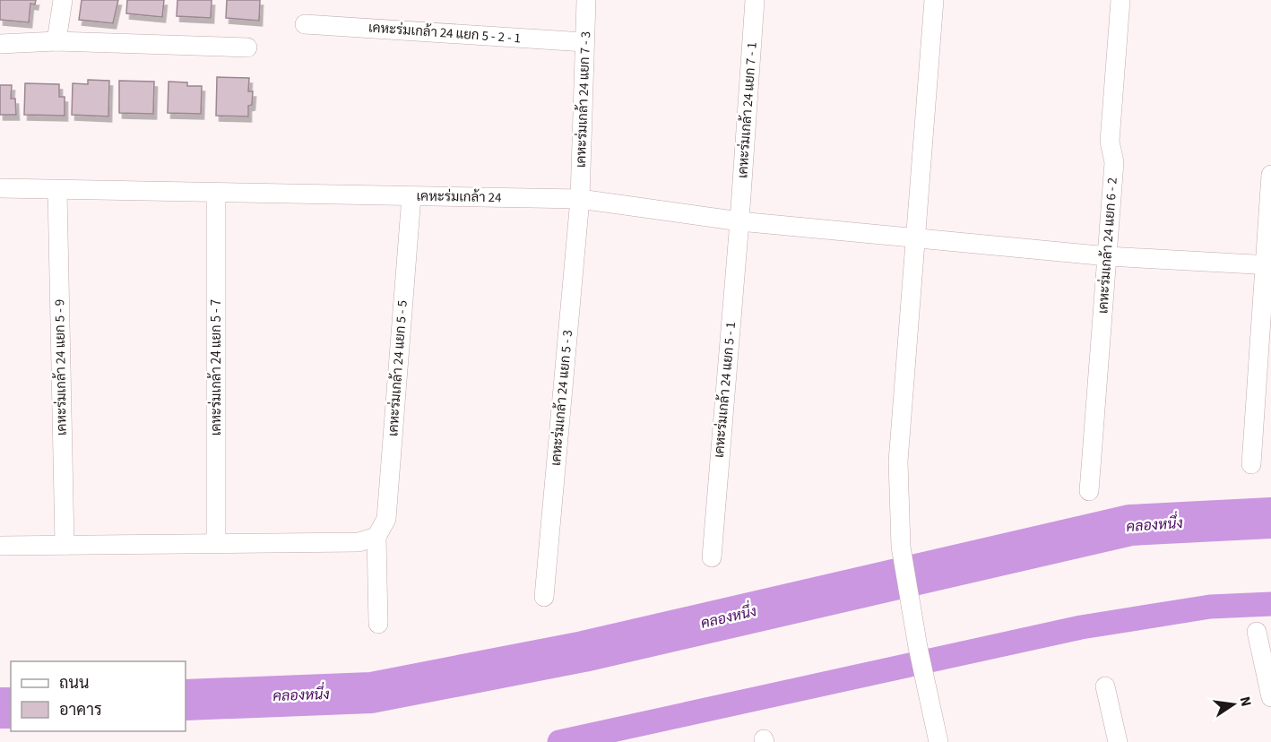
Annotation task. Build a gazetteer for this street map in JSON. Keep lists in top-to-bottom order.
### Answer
{
  "streets": {
    "street": [
      "เคหะร่มเกล้า 24 แยก 5 - 2 - 1",
      "เคหะร่มเกล้า 24 แยก 7 - 3",
      "เคหะร่มเกล้า 24 แยก 7 - 1",
      "เคหะร่มเกล้า 24",
      "เคหะร่มเกล้า 24 แยก 6 - 2",
      "เคหะร่มเกล้า 24 แยก 5 - 9",
      "เคหะร่มเกล้า 24 แยก 5 - 7",
      "เคหะร่มเกล้า 24 แยก 5 - 5",
      "เคหะร่มเกล้า 24 แยก 5 - 1",
      "เคหะร่มเกล้า 24 แยก 5 - 3"
    ]
  },
  "crossings": [
    ["เคหะร่มเกล้า 24 แยก 5 - 2 - 1", "เคหะร่มเกล้า 24 แยก 7 - 3"],
    ["เคหะร่มเกล้า 24 แยก 7 - 3", "เคหะร่มเกล้า 24"],
    ["เคหะร่มเกล้า 24 แยก 7 - 3", "เคหะร่มเกล้า 24 แยก 5 - 3"],
    ["เคหะร่มเกล้า 24 แยก 7 - 1", "เคหะร่มเกล้า 24"],
    ["เคหะร่มเกล้า 24 แยก 7 - 1", "เคหะร่มเกล้า 24 แยก 5 - 1"],
    ["เคหะร่มเกล้า 24", "เคหะร่มเกล้า 24 แยก 6 - 2"],
    ["เคหะร่มเกล้า 24", "เคหะร่มเกล้า 24 แยก 5 - 9"],
    ["เคหะร่มเกล้า 24", "เคหะร่มเกล้า 24 แยก 5 - 7"],
    ["เคหะร่มเกล้า 24", "เคหะร่มเกล้า 24 แยก 5 - 5"],
    ["เคหะร่มเกล้า 24", "เคหะร่มเกล้า 24 แยก 5 - 1"],
    ["เคหะร่มเกล้า 24", "เคหะร่มเกล้า 24 แยก 5 - 3"]
  ],
  "water": ["คลองหนึ่ง"],
  "legend": ["ถนน", "อาคาร"],
  "north": "right"
}
